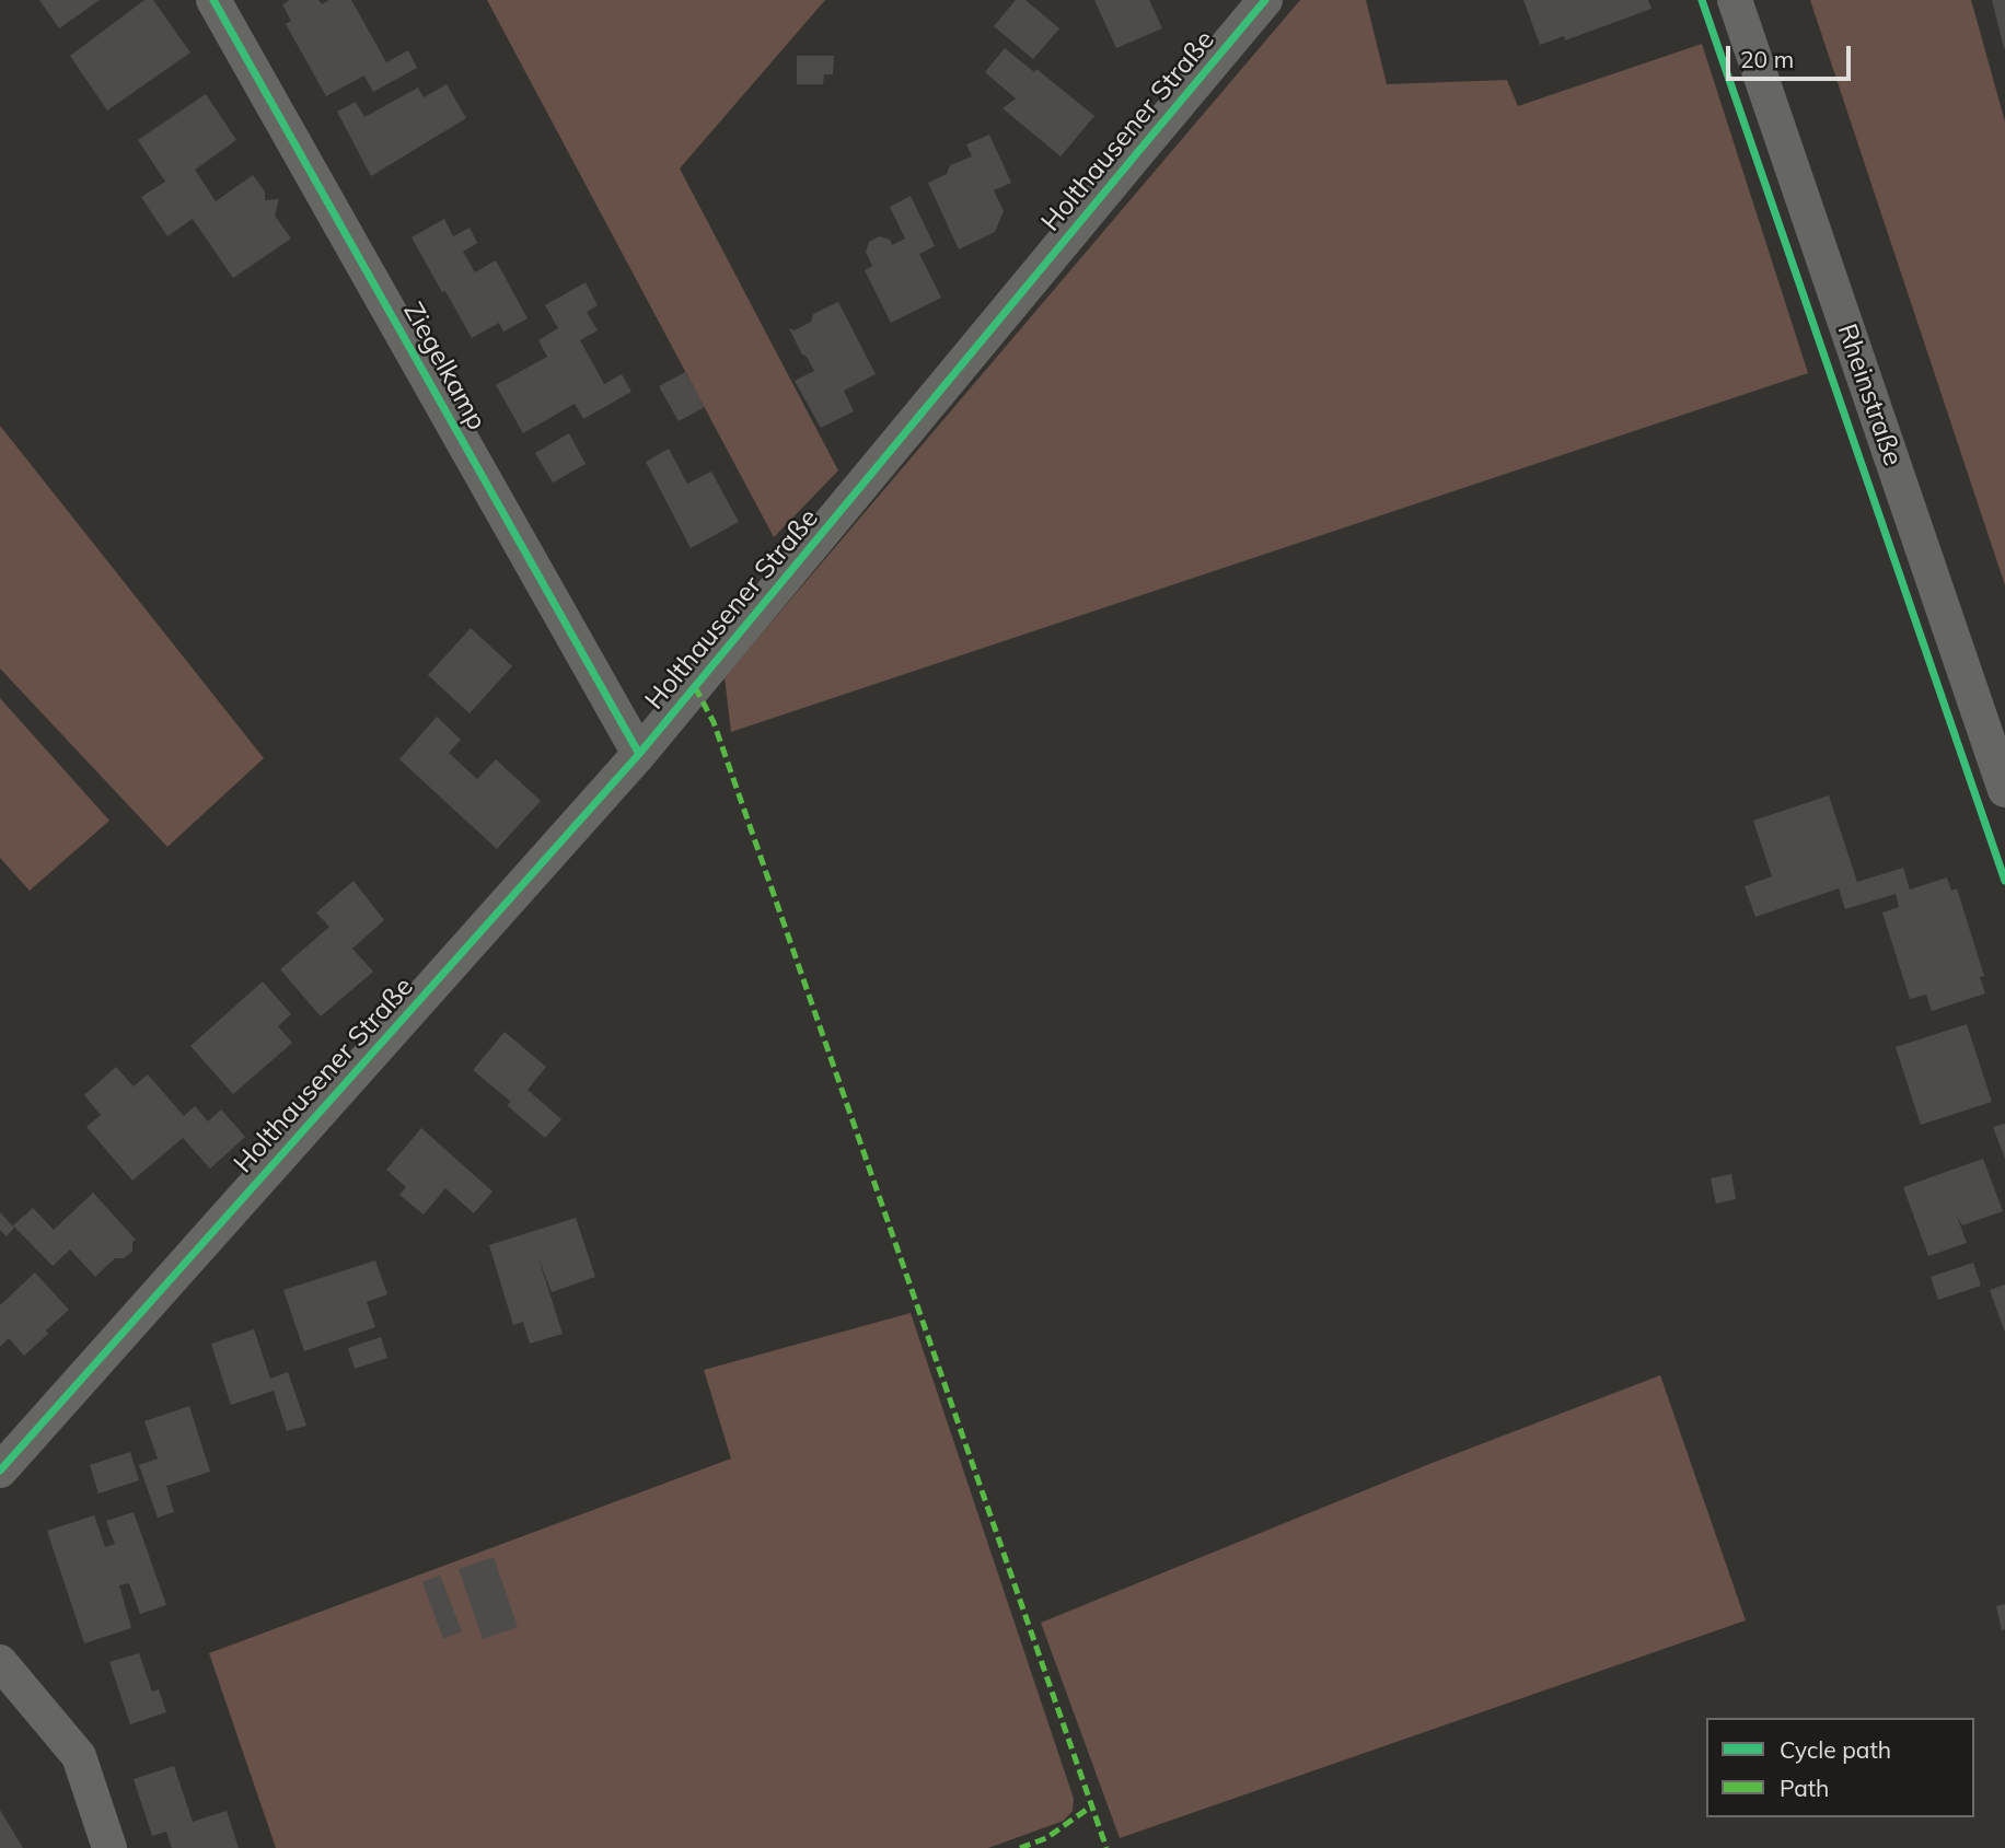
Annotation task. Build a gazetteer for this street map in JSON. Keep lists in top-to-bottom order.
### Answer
{
  "streets": {
    "street": ["Holthausener Straße", "Ziegelkamp", "Rheinstraße"]
  },
  "crossings": [
    ["Holthausener Straße", "Ziegelkamp"]
  ],
  "legend": ["Cycle path", "Path"],
  "scale_bar": "20 m"
}
